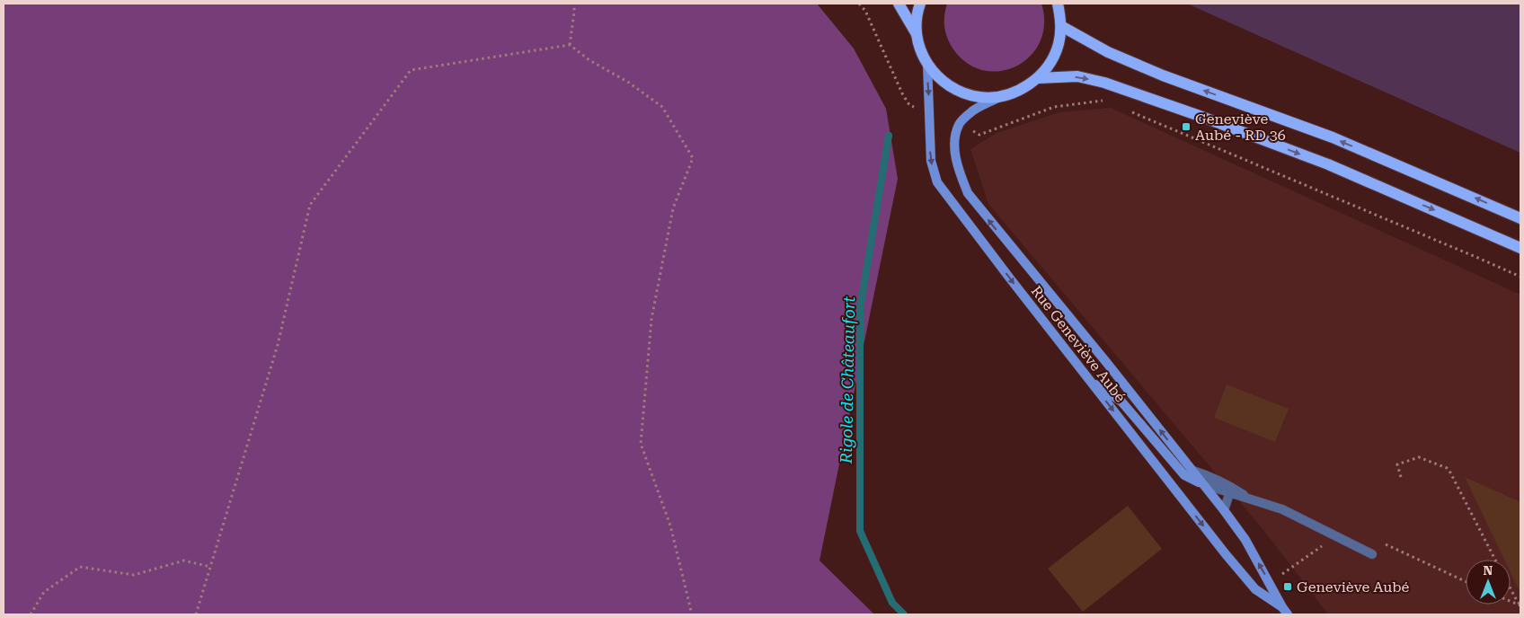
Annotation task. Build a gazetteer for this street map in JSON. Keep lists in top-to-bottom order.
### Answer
{
  "streets": {
    "street": ["Rue Geneviève Aubé"]
  },
  "water": ["Rigole de Châteaufort"],
  "places": {
    "transit": ["Geneviève Aubé - RD 36", "Geneviève Aubé"]
  },
  "north": "top"
}
